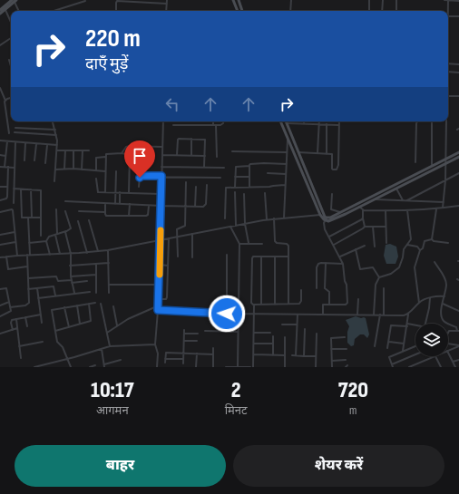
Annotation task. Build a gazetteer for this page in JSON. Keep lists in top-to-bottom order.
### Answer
{
  "page": {
    "turn": ["220 m", "दाएँ मुड़ें"],
    "eta": [
      "10:17",
      "आगमन",
      "2",
      "मिनट",
      "720",
      "m"
    ],
    "buttons": ["बाहर", "शेयर करें"]
  }
}
